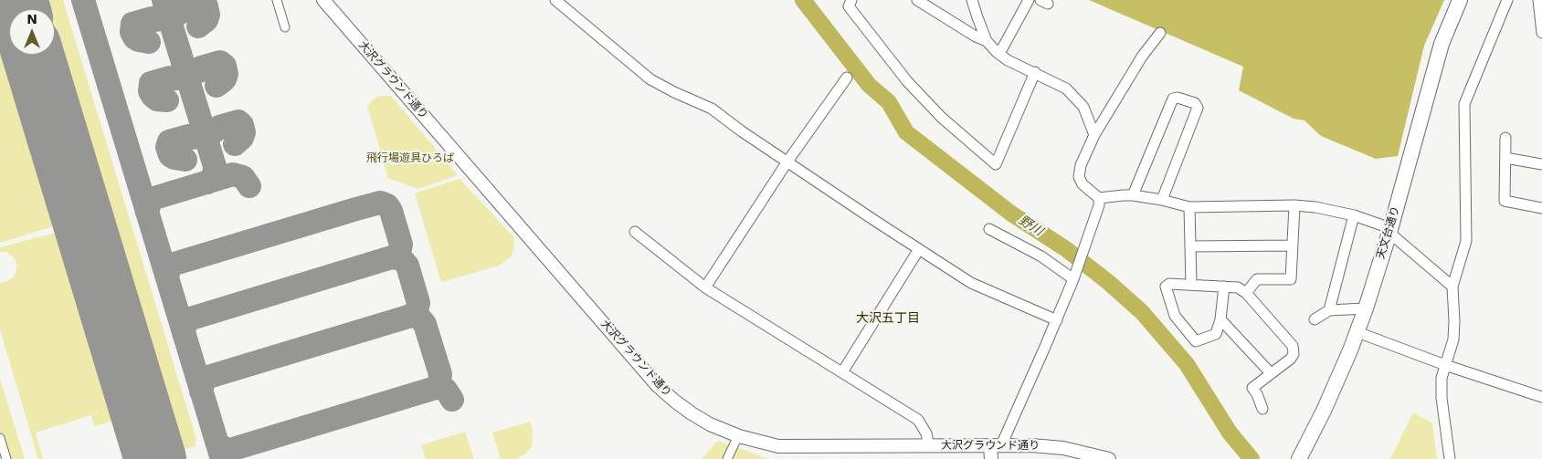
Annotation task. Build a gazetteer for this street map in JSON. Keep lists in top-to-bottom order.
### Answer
{
  "streets": {
    "main road": ["天文台通り"],
    "street": ["大沢グラウンド通り"]
  },
  "districts": ["大沢五丁目"],
  "water": ["野川"],
  "parks": ["飛行場遊具ひろば"],
  "north": "top"
}
